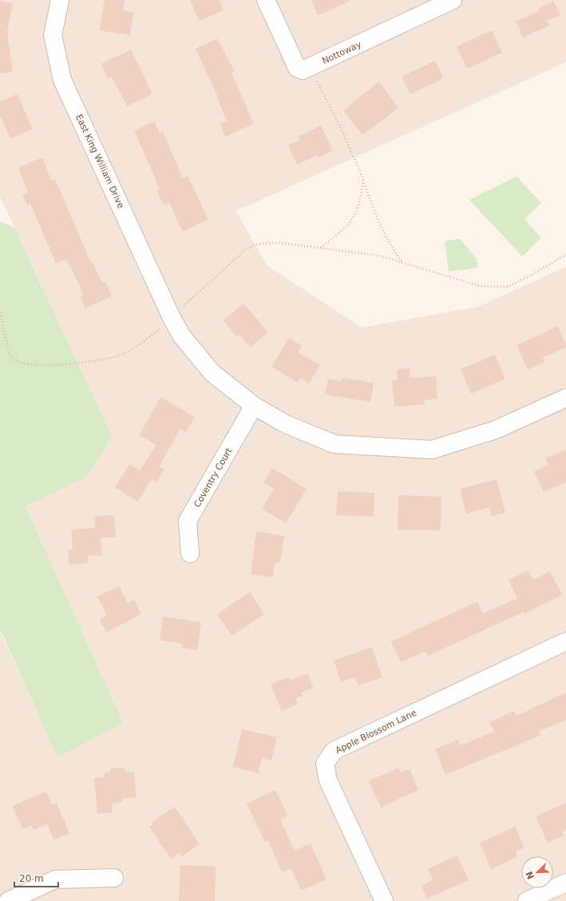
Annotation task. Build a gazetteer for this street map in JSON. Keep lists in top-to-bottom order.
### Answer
{
  "streets": {
    "street": [
      "Nottoway",
      "East King William Drive",
      "Coventry Court",
      "Apple Blossom Lane"
    ]
  },
  "crossings": [
    ["East King William Drive", "Coventry Court"]
  ],
  "scale_bar": "20 m",
  "north": "bottom left"
}
